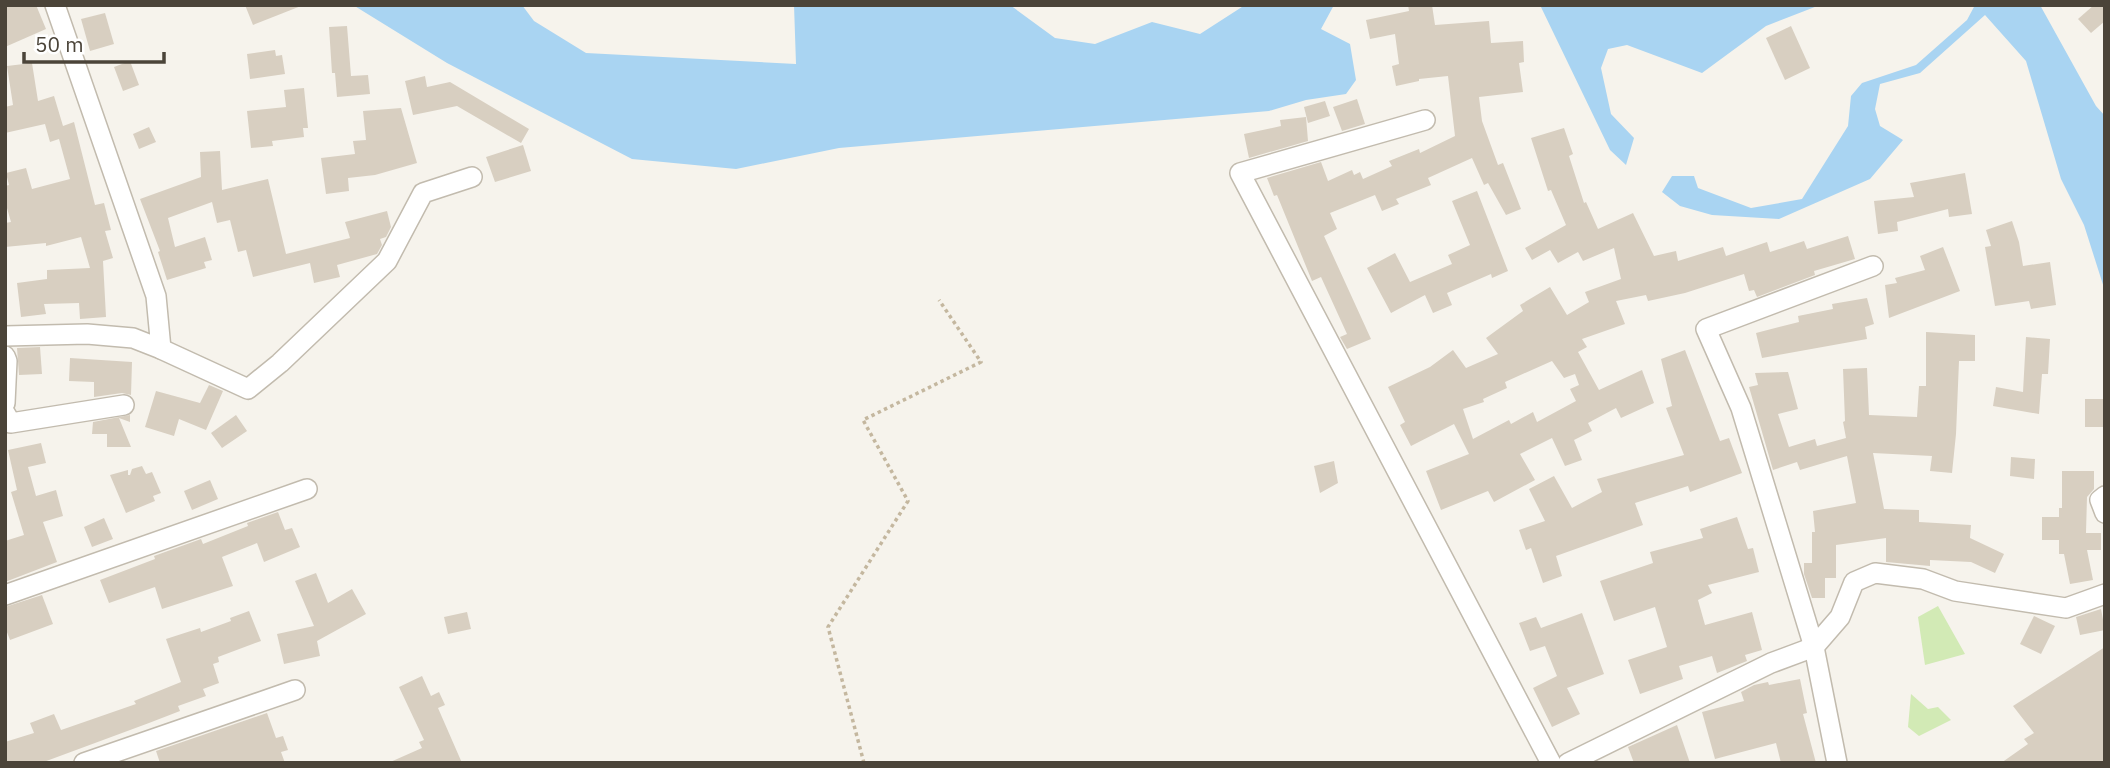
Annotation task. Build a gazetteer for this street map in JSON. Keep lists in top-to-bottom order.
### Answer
{
  "scale_bar": "50 m"
}
